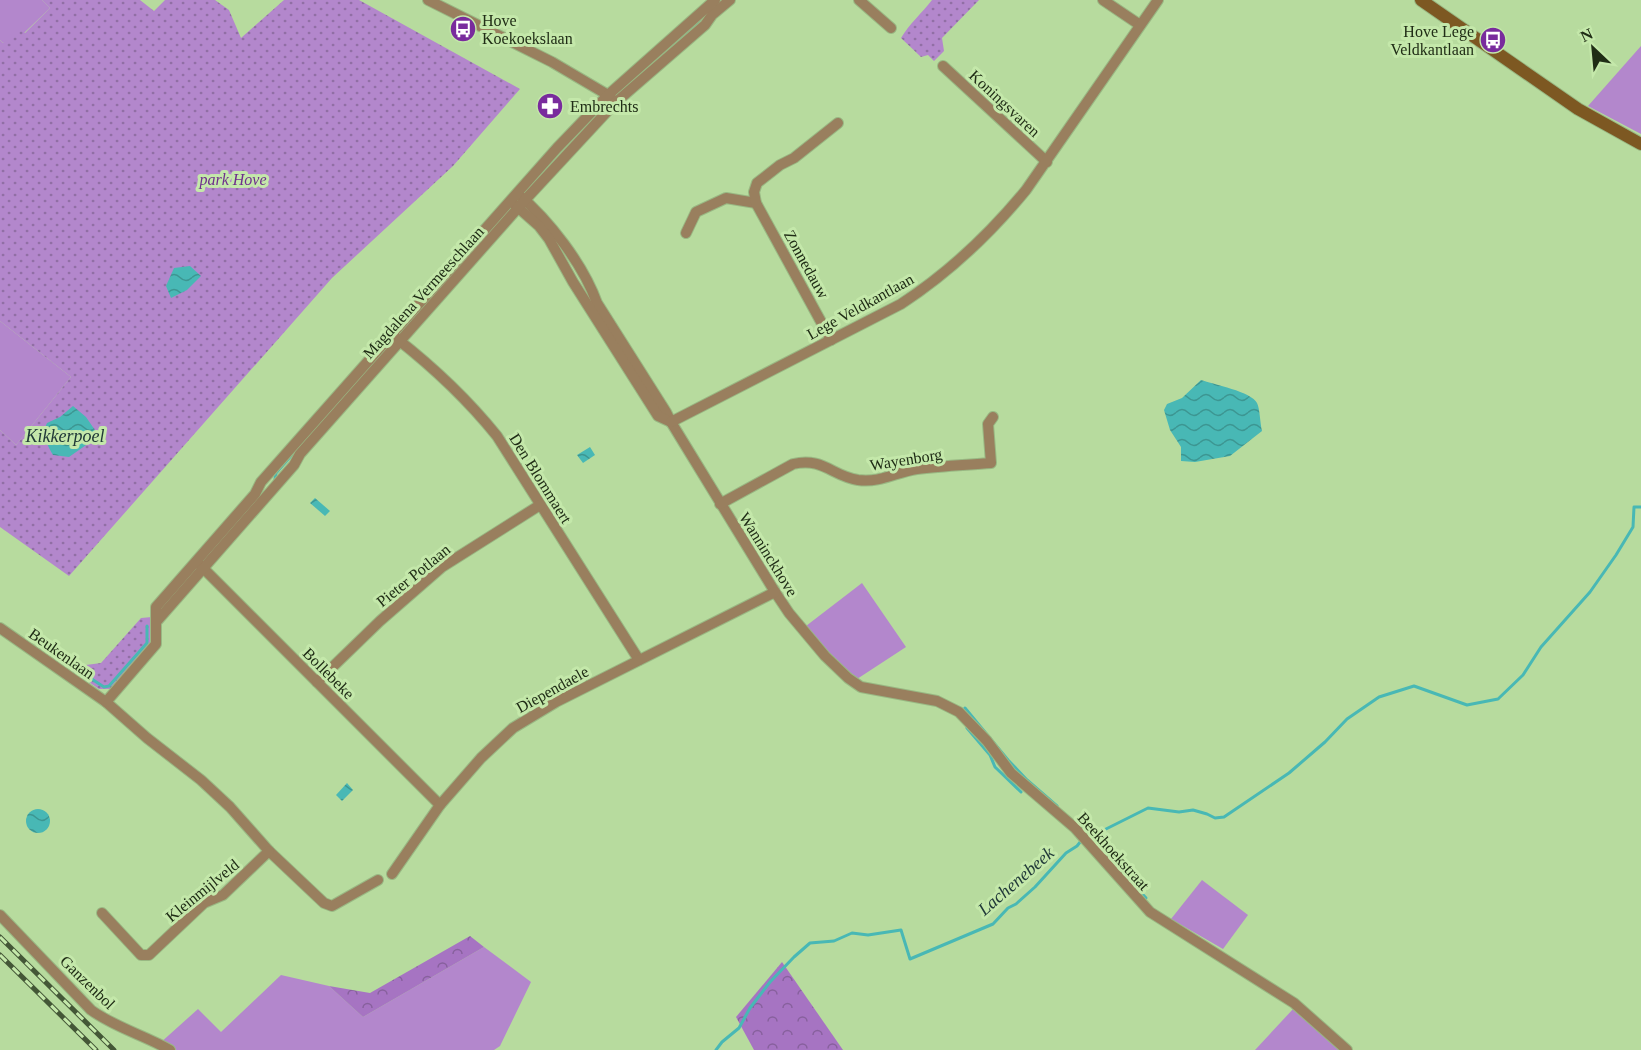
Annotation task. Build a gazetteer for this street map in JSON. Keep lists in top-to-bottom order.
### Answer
{
  "streets": {
    "street": [
      "Koningsvaren",
      "Zonnedauw",
      "Magdalena Vermeeschlaan",
      "Lege Veldkantlaan",
      "Wayenborg",
      "Den Blommaert",
      "Wanninckhove",
      "Pieter Potlaan",
      "Beukenlaan",
      "Bollebeke",
      "Diependaele",
      "Beekhoekstraat",
      "Kleinmijlveld",
      "Ganzenbol"
    ]
  },
  "crossings": [
    ["Koningsvaren", "Lege Veldkantlaan"],
    ["Zonnedauw", "Lege Veldkantlaan"],
    ["Magdalena Vermeeschlaan", "Den Blommaert"],
    ["Magdalena Vermeeschlaan", "Wanninckhove"],
    ["Magdalena Vermeeschlaan", "Beukenlaan"],
    ["Magdalena Vermeeschlaan", "Bollebeke"],
    ["Lege Veldkantlaan", "Wanninckhove"],
    ["Wayenborg", "Wanninckhove"],
    ["Den Blommaert", "Pieter Potlaan"],
    ["Den Blommaert", "Diependaele"],
    ["Wanninckhove", "Diependaele"],
    ["Wanninckhove", "Beekhoekstraat"],
    ["Pieter Potlaan", "Bollebeke"],
    ["Bollebeke", "Diependaele"]
  ],
  "water": ["Kikkerpoel", "Lachenebeek"],
  "parks": ["park Hove"],
  "places": {
    "bus stop": ["Hove Koekoekslaan", "Hove Lege Veldkantlaan"],
    "pharmacy": ["Embrechts"]
  },
  "north": "top left"
}
